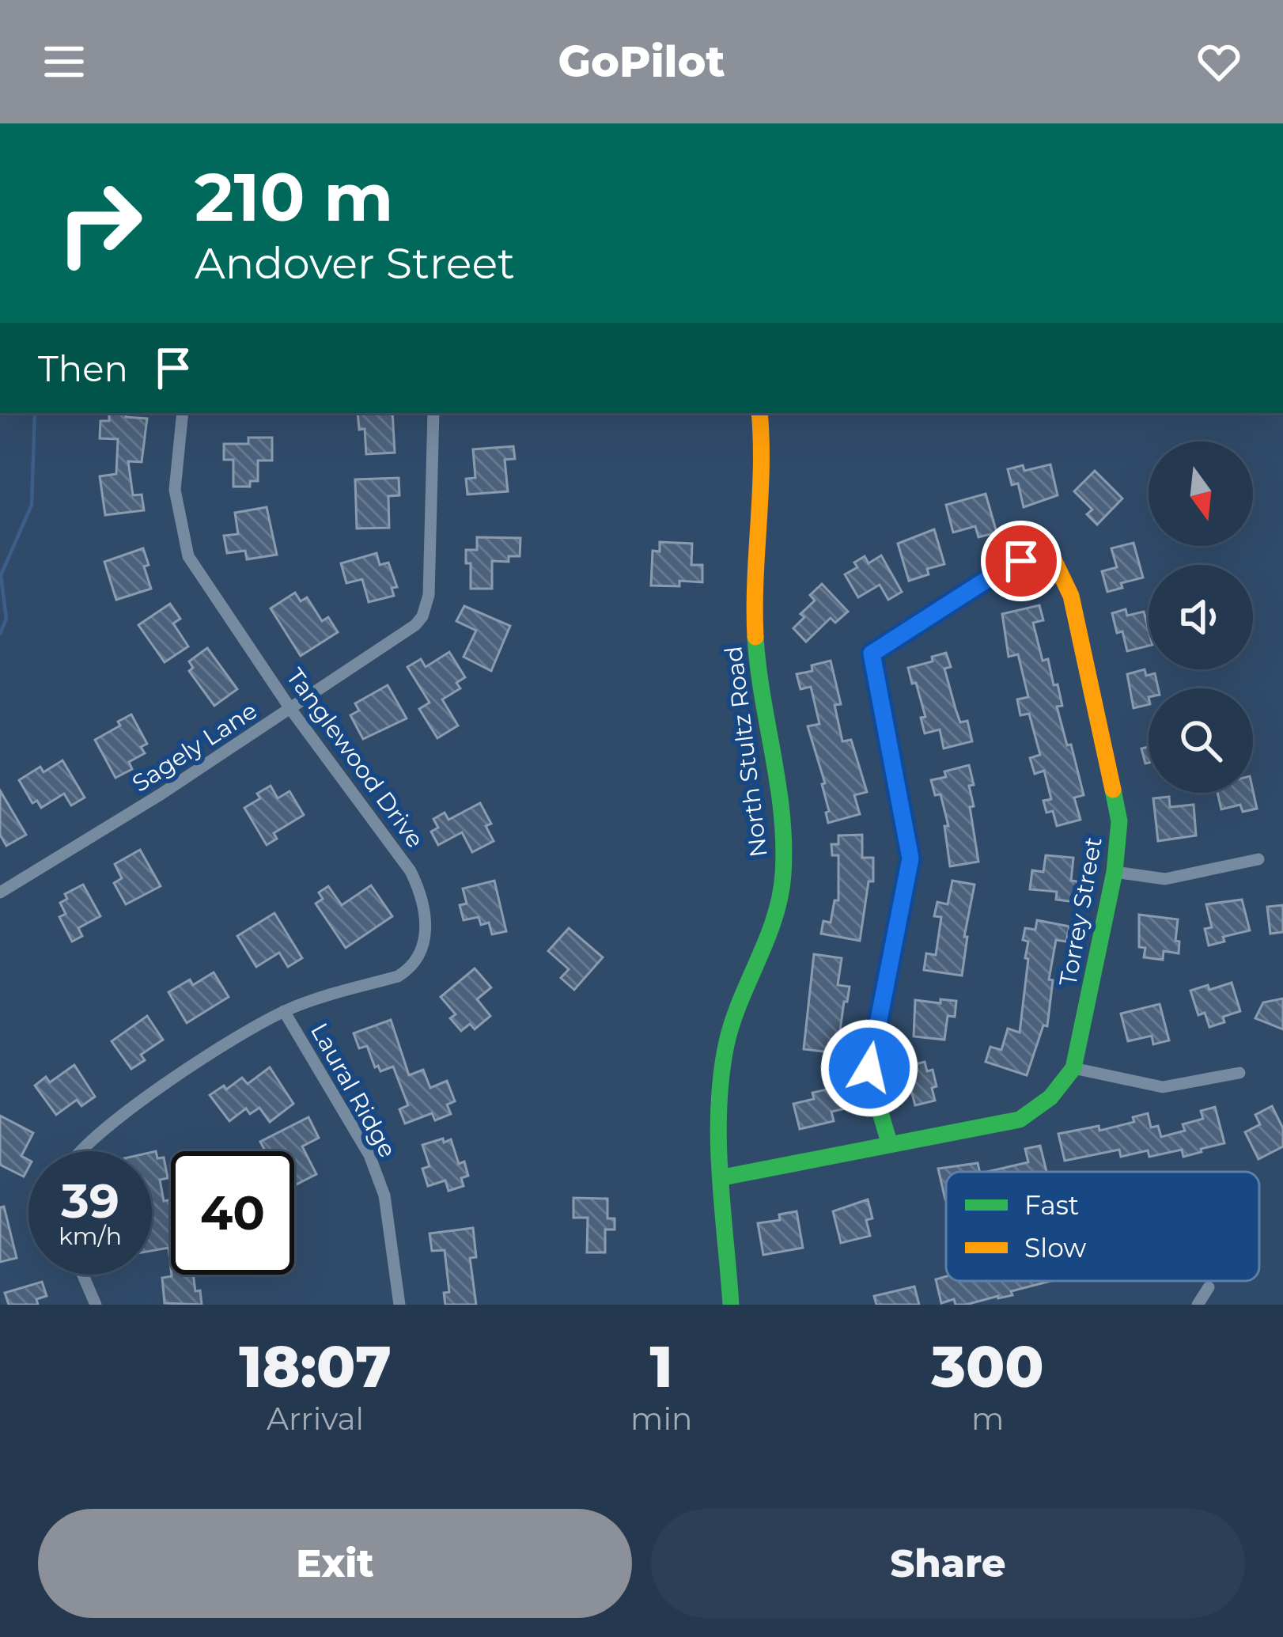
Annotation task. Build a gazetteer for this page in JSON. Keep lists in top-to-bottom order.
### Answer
{
  "streets": {
    "street": [
      "Sagely Lane",
      "North Stultz Road",
      "Tanglewood Drive",
      "Torrey Street",
      "Laural Ridge"
    ]
  },
  "crossings": [
    ["Sagely Lane", "Tanglewood Drive"],
    ["Tanglewood Drive", "Laural Ridge"]
  ],
  "legend": ["Fast", "Slow"],
  "north": "bottom",
  "page": {
    "header": "GoPilot",
    "turn": ["210 m", "Andover Street"],
    "then": "Then",
    "speed": "39 km/h",
    "limit": "40",
    "eta": [
      "18:07",
      "Arrival",
      "1",
      "min",
      "300",
      "m"
    ],
    "buttons": ["Exit", "Share"]
  }
}
